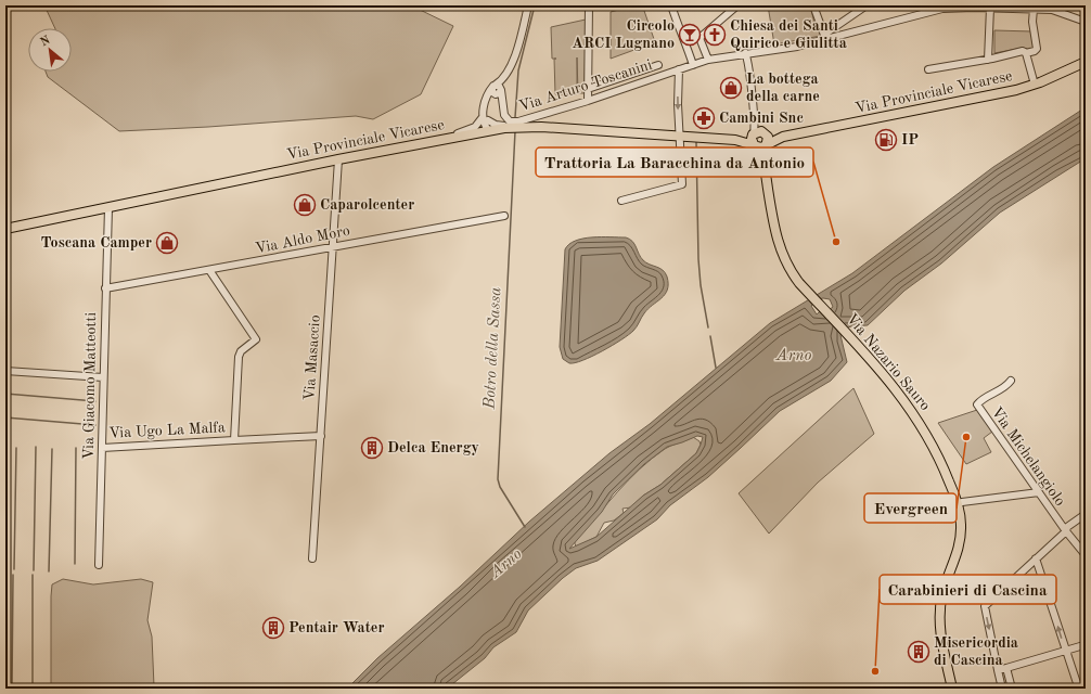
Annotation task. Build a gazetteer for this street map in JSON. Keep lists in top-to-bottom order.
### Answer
{
  "streets": {
    "main road": ["Via Provinciale Vicarese", "Via Nazario Sauro"],
    "street": [
      "Via Arturo Toscanini",
      "Via Aldo Moro",
      "Via Masaccio",
      "Via Giacomo Matteotti",
      "Via Ugo La Malfa",
      "Via Michelangiolo"
    ]
  },
  "crossings": [
    ["Via Provinciale Vicarese", "Via Masaccio"],
    ["Via Provinciale Vicarese", "Via Nazario Sauro"],
    ["Via Provinciale Vicarese", "Via Giacomo Matteotti"],
    ["Via Aldo Moro", "Via Masaccio"],
    ["Via Aldo Moro", "Via Giacomo Matteotti"],
    ["Via Aldo Moro", "Via Ugo La Malfa"],
    ["Via Masaccio", "Via Ugo La Malfa"],
    ["Via Giacomo Matteotti", "Via Ugo La Malfa"]
  ],
  "water": ["Botro della Sassa", "Arno"],
  "places": {
    "bar": ["Circolo ARCI Lugnano"],
    "church": ["Chiesa dei Santi Quirico e Giulitta"],
    "shop": ["La bottega della carne", "Caparolcenter", "Toscana Camper"],
    "pharmacy": ["Cambini Snc"],
    "fuel station": ["IP"],
    "other": ["Trattoria La Baracchina da Antonio", "Evergreen", "Carabinieri di Cascina"],
    "building": ["Delca Energy", "Pentair Water", "Misericordia di Cascina"]
  },
  "north": "top left"
}
